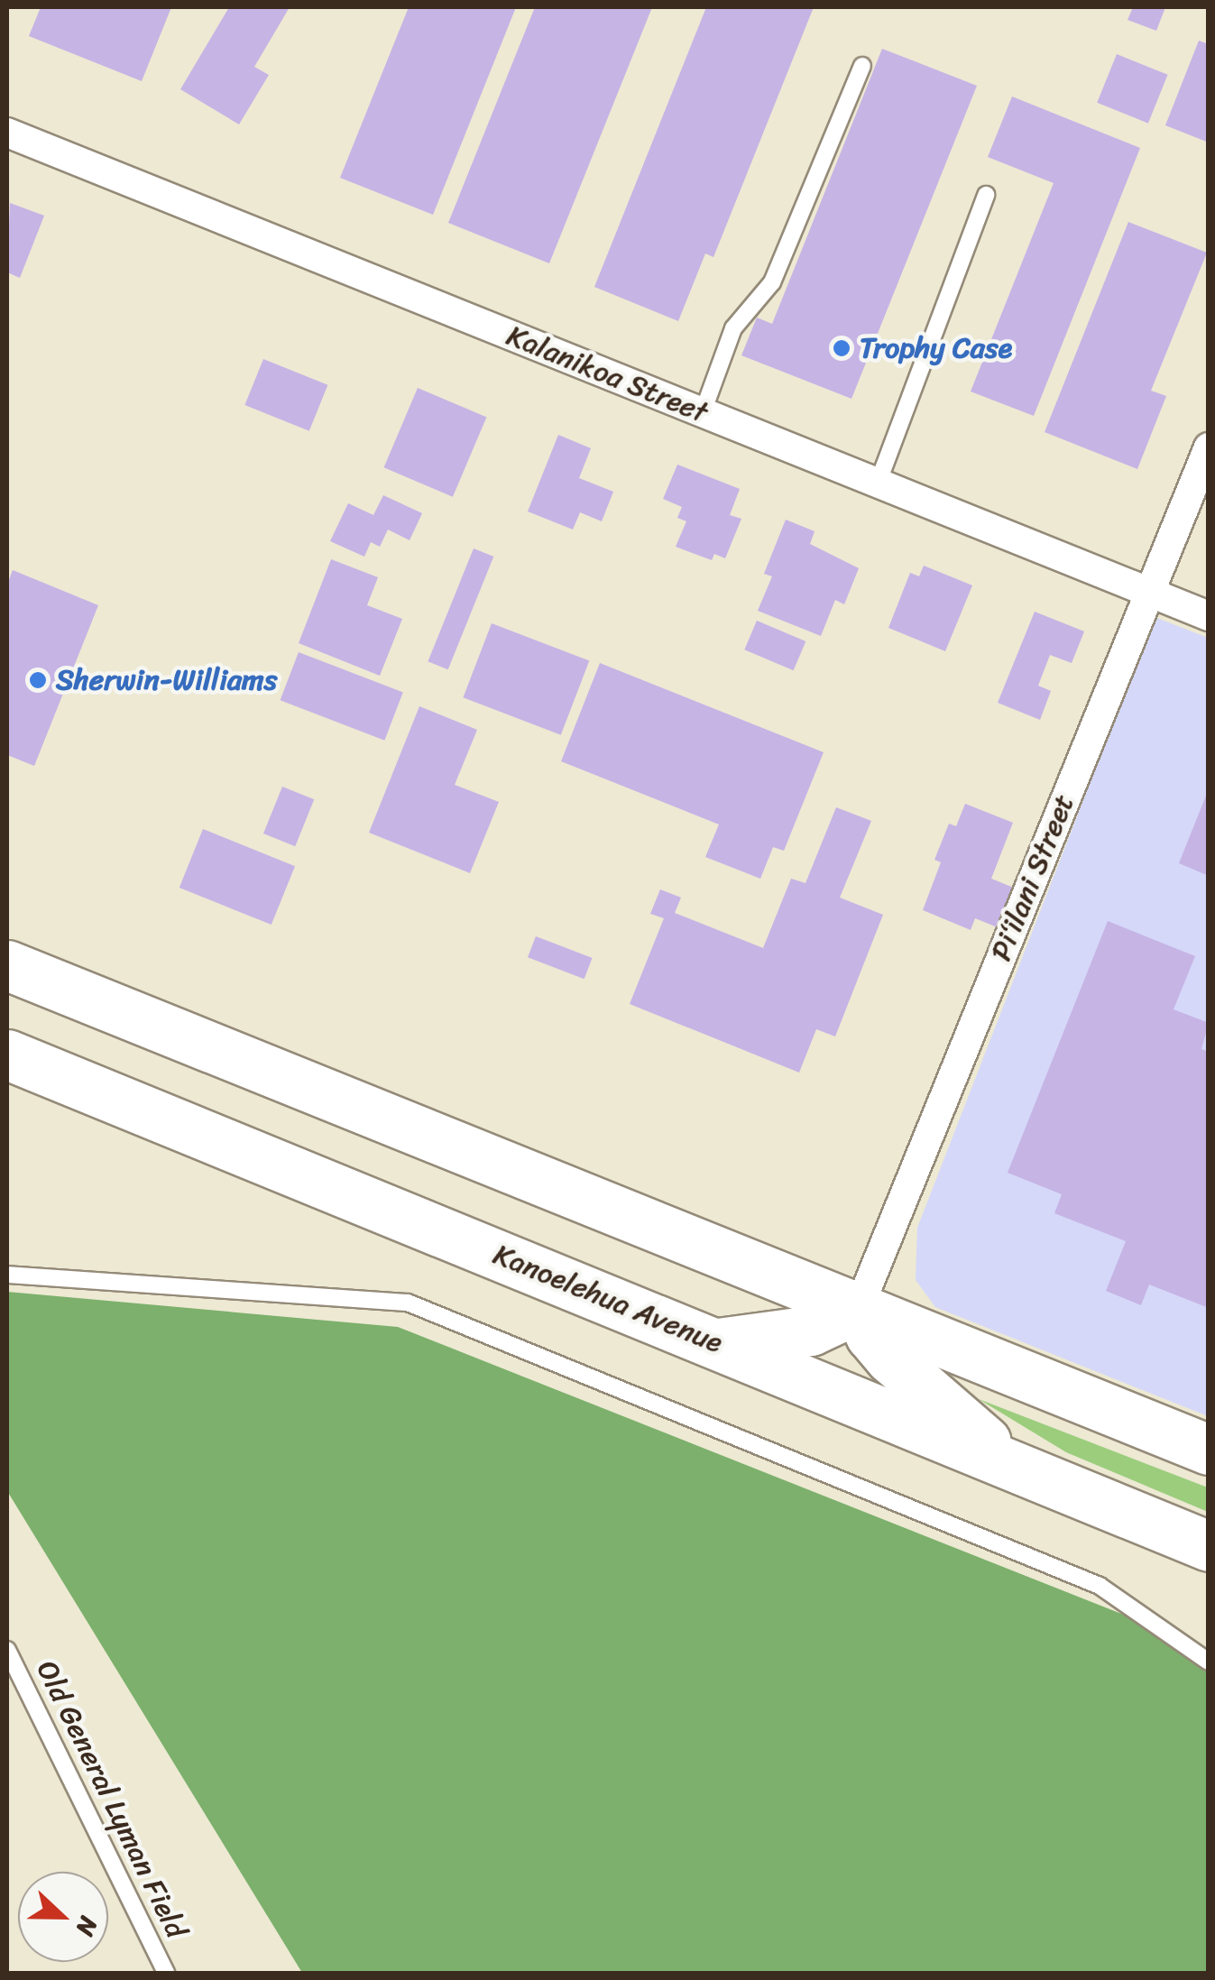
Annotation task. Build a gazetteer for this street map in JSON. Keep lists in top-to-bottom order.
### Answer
{
  "streets": {
    "highway": ["Kanoelehua Avenue"],
    "street": ["Kalanikoa Street", "Pi‘ilani Street"],
    "lane": ["Old General Lyman Field"]
  },
  "crossings": [
    ["Kalanikoa Street", "Pi‘ilani Street"]
  ],
  "places": ["Trophy Case", "Sherwin-Williams"],
  "north": "right"
}
